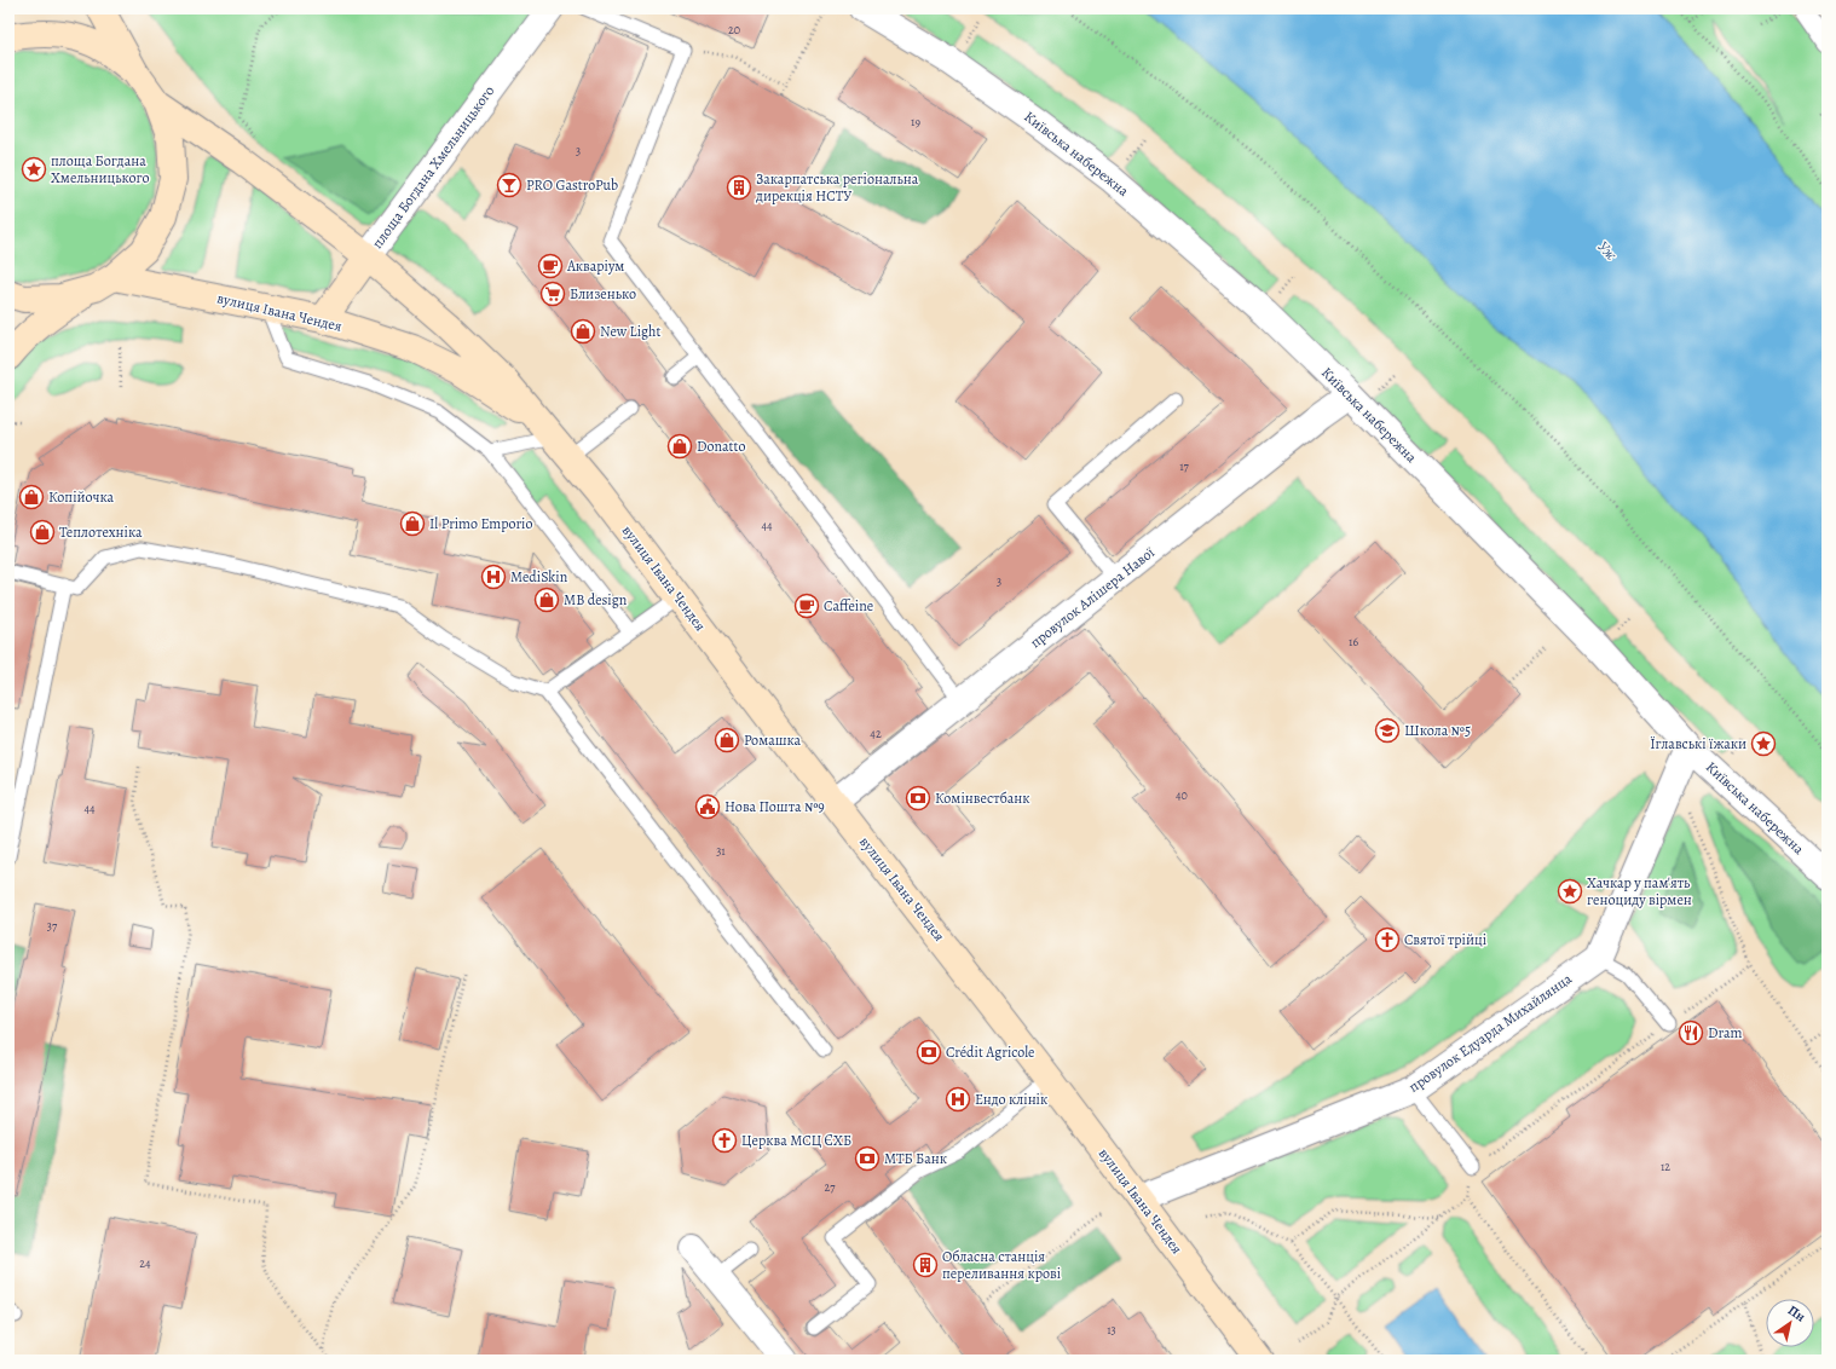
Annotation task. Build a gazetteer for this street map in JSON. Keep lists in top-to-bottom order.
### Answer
{
  "streets": {
    "main road": ["площа Богдана Хмельницького", "вулиця Івана Чендея"],
    "street": ["Київська набережна", "провулок Алішера Навої", "провулок Едуарда Михайлянца"]
  },
  "crossings": [
    ["Київська набережна", "провулок Алішера Навої"],
    ["площа Богдана Хмельницького", "вулиця Івана Чендея"],
    ["вулиця Івана Чендея", "провулок Алішера Навої"],
    ["вулиця Івана Чендея", "провулок Едуарда Михайлянца"]
  ],
  "water": ["Уж"],
  "places": {
    "place": ["площа Богдана Хмельницького", "Їглавські їжаки", "Хачкар у пам'ять геноциду вірмен"],
    "bar": ["PRO GastroPub"],
    "building": ["Закарпатська регіональна дирекція НСТУ", "Обласна станція переливання крові"],
    "cafe": ["Акваріум", "Caffeine"],
    "supermarket": ["Близенько"],
    "shop": [
      "New Light",
      "Donatto",
      "Копійочка",
      "Il Primo Emporio",
      "Теплотехніка",
      "MB design",
      "Ромашка"
    ],
    "hospital": ["MediSkin", "Ендо клінік"],
    "school or university": ["Школа №5"],
    "bank": ["Комінвестбанк", "Crédit Agricole", "МТБ Банк"],
    "public building": ["Нова Пошта №9"],
    "church": ["Святої трійці", "Церква МСЦ ЄХБ"],
    "restaurant": ["Dram"]
  },
  "house_numbers": [
    "20",
    "19",
    "3",
    "17",
    "44",
    "3",
    "16",
    "42",
    "40",
    "44",
    "31",
    "37",
    "12",
    "27",
    "24",
    "13"
  ],
  "north": "top right"
}
